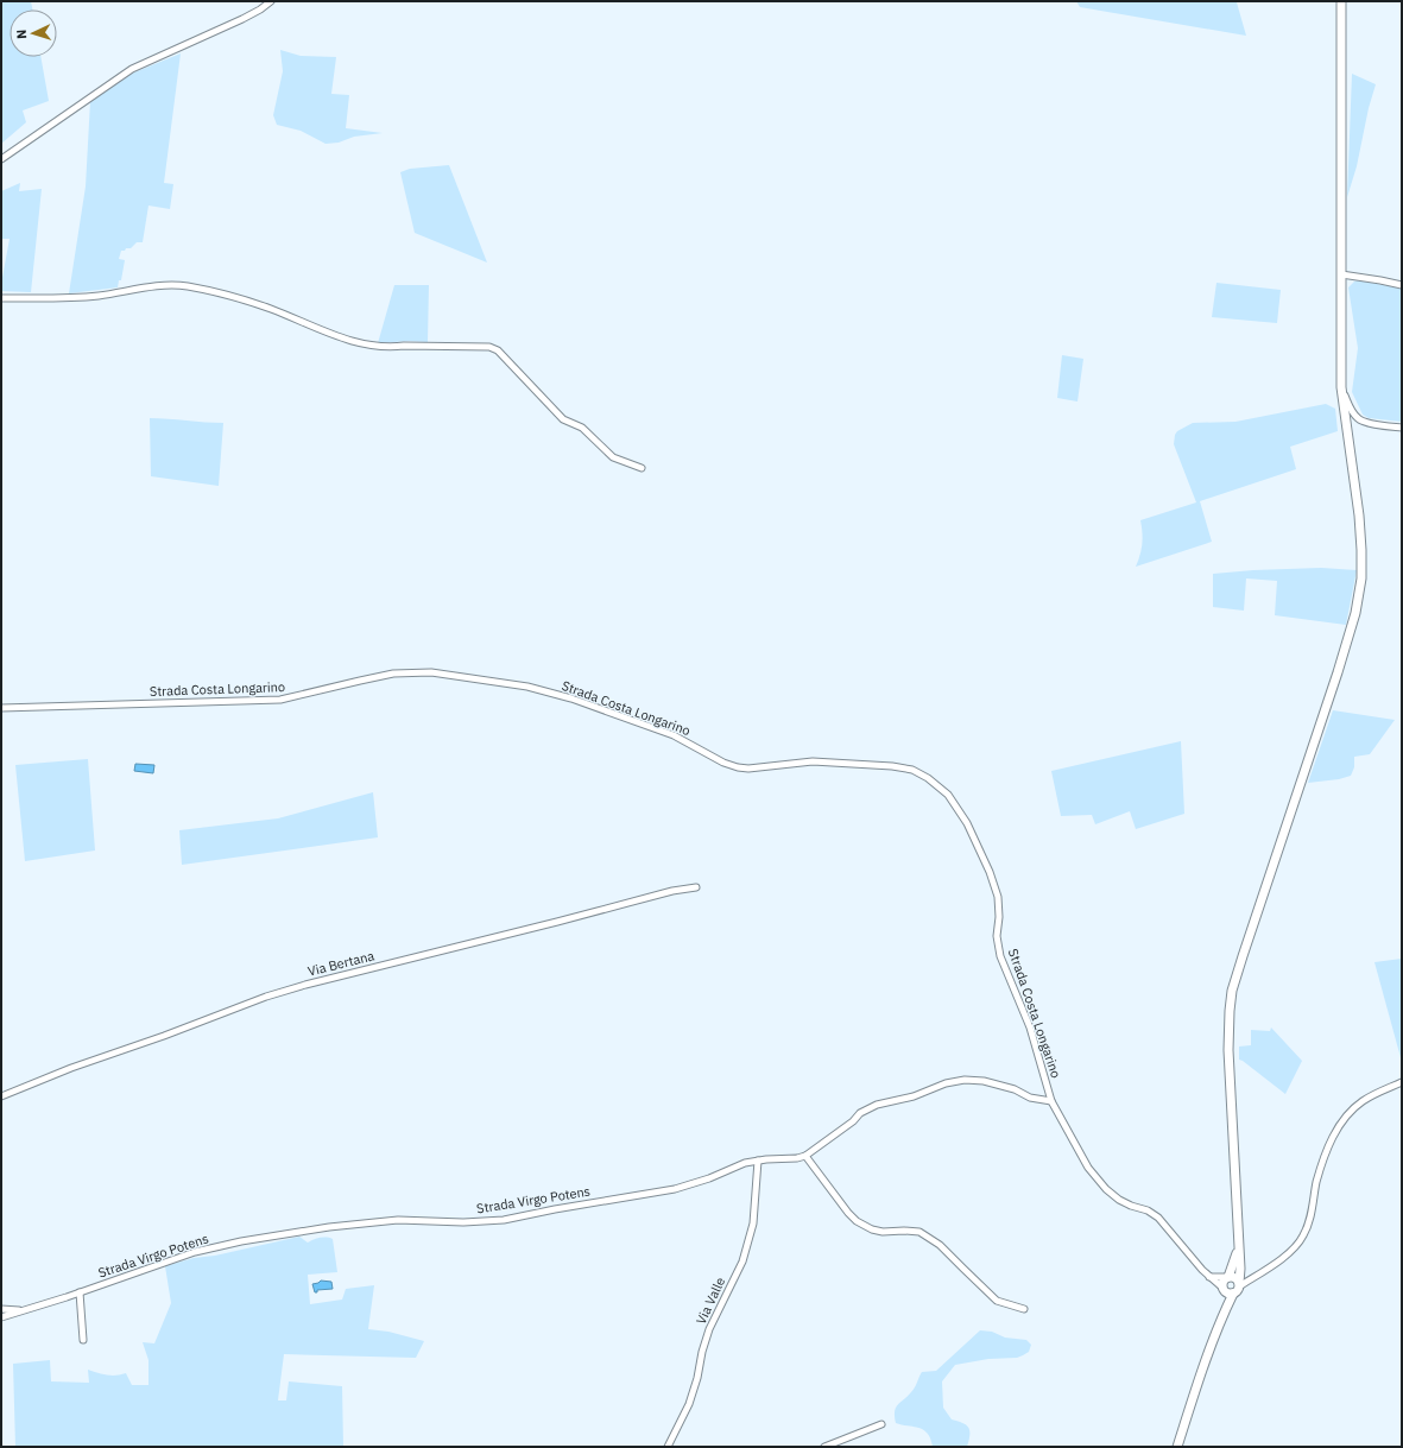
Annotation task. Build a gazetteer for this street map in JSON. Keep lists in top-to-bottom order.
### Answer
{
  "streets": {
    "street": [
      "Strada Costa Longarino",
      "Via Bertana",
      "Strada Virgo Potens",
      "Via Valle"
    ]
  },
  "crossings": [
    ["Strada Costa Longarino", "Strada Virgo Potens"],
    ["Strada Virgo Potens", "Via Valle"]
  ],
  "north": "left"
}
